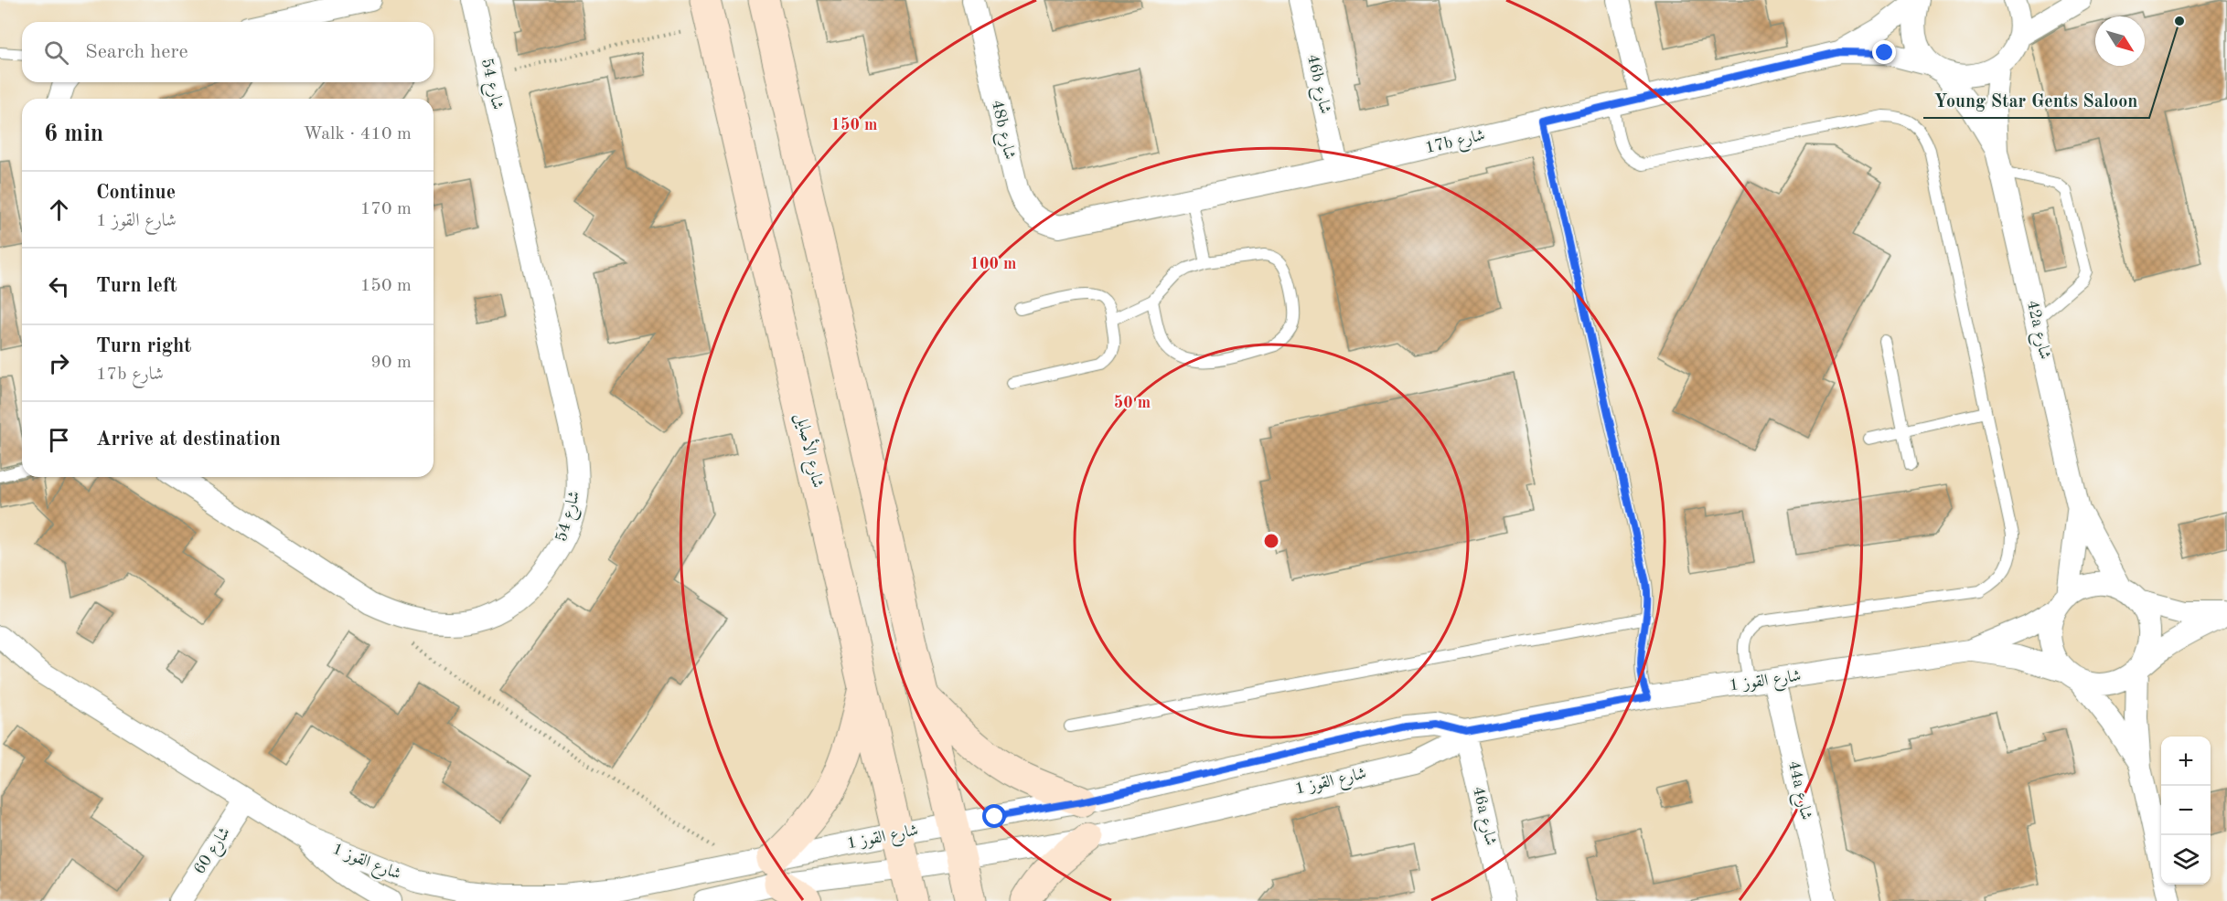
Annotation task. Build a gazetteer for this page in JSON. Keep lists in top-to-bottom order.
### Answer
{
  "streets": {
    "main road": ["شارع الأصايل"],
    "street": [
      "شارع 54",
      "46b شارع",
      "48b شارع",
      "17b شارع",
      "42a شارع",
      "شارع القوز 1",
      "44a شارع",
      "46a شارع",
      "شارع 60"
    ]
  },
  "crossings": [
    ["46b شارع", "17b شارع"],
    ["48b شارع", "17b شارع"],
    ["17b شارع", "42a شارع"],
    ["42a شارع", "شارع القوز 1"],
    ["شارع الأصايل", "شارع القوز 1"],
    ["شارع القوز 1", "44a شارع"],
    ["شارع القوز 1", "46a شارع"],
    ["شارع القوز 1", "شارع 60"]
  ],
  "places": ["Young Star Gents Saloon"],
  "north": "bottom right",
  "page": {
    "search": "Search here",
    "heading": ["6 min", "Walk · 410 m"],
    "list": [
      ["Continue", "شارع القوز 1", "170 m"],
      ["Turn left", "150 m"],
      ["Turn right", "17b شارع", "90 m"],
      "Arrive at destination"
    ],
    "map_buttons": ["+", "−"]
  },
  "rings": ["150 m", "100 m", "50 m"]
}
